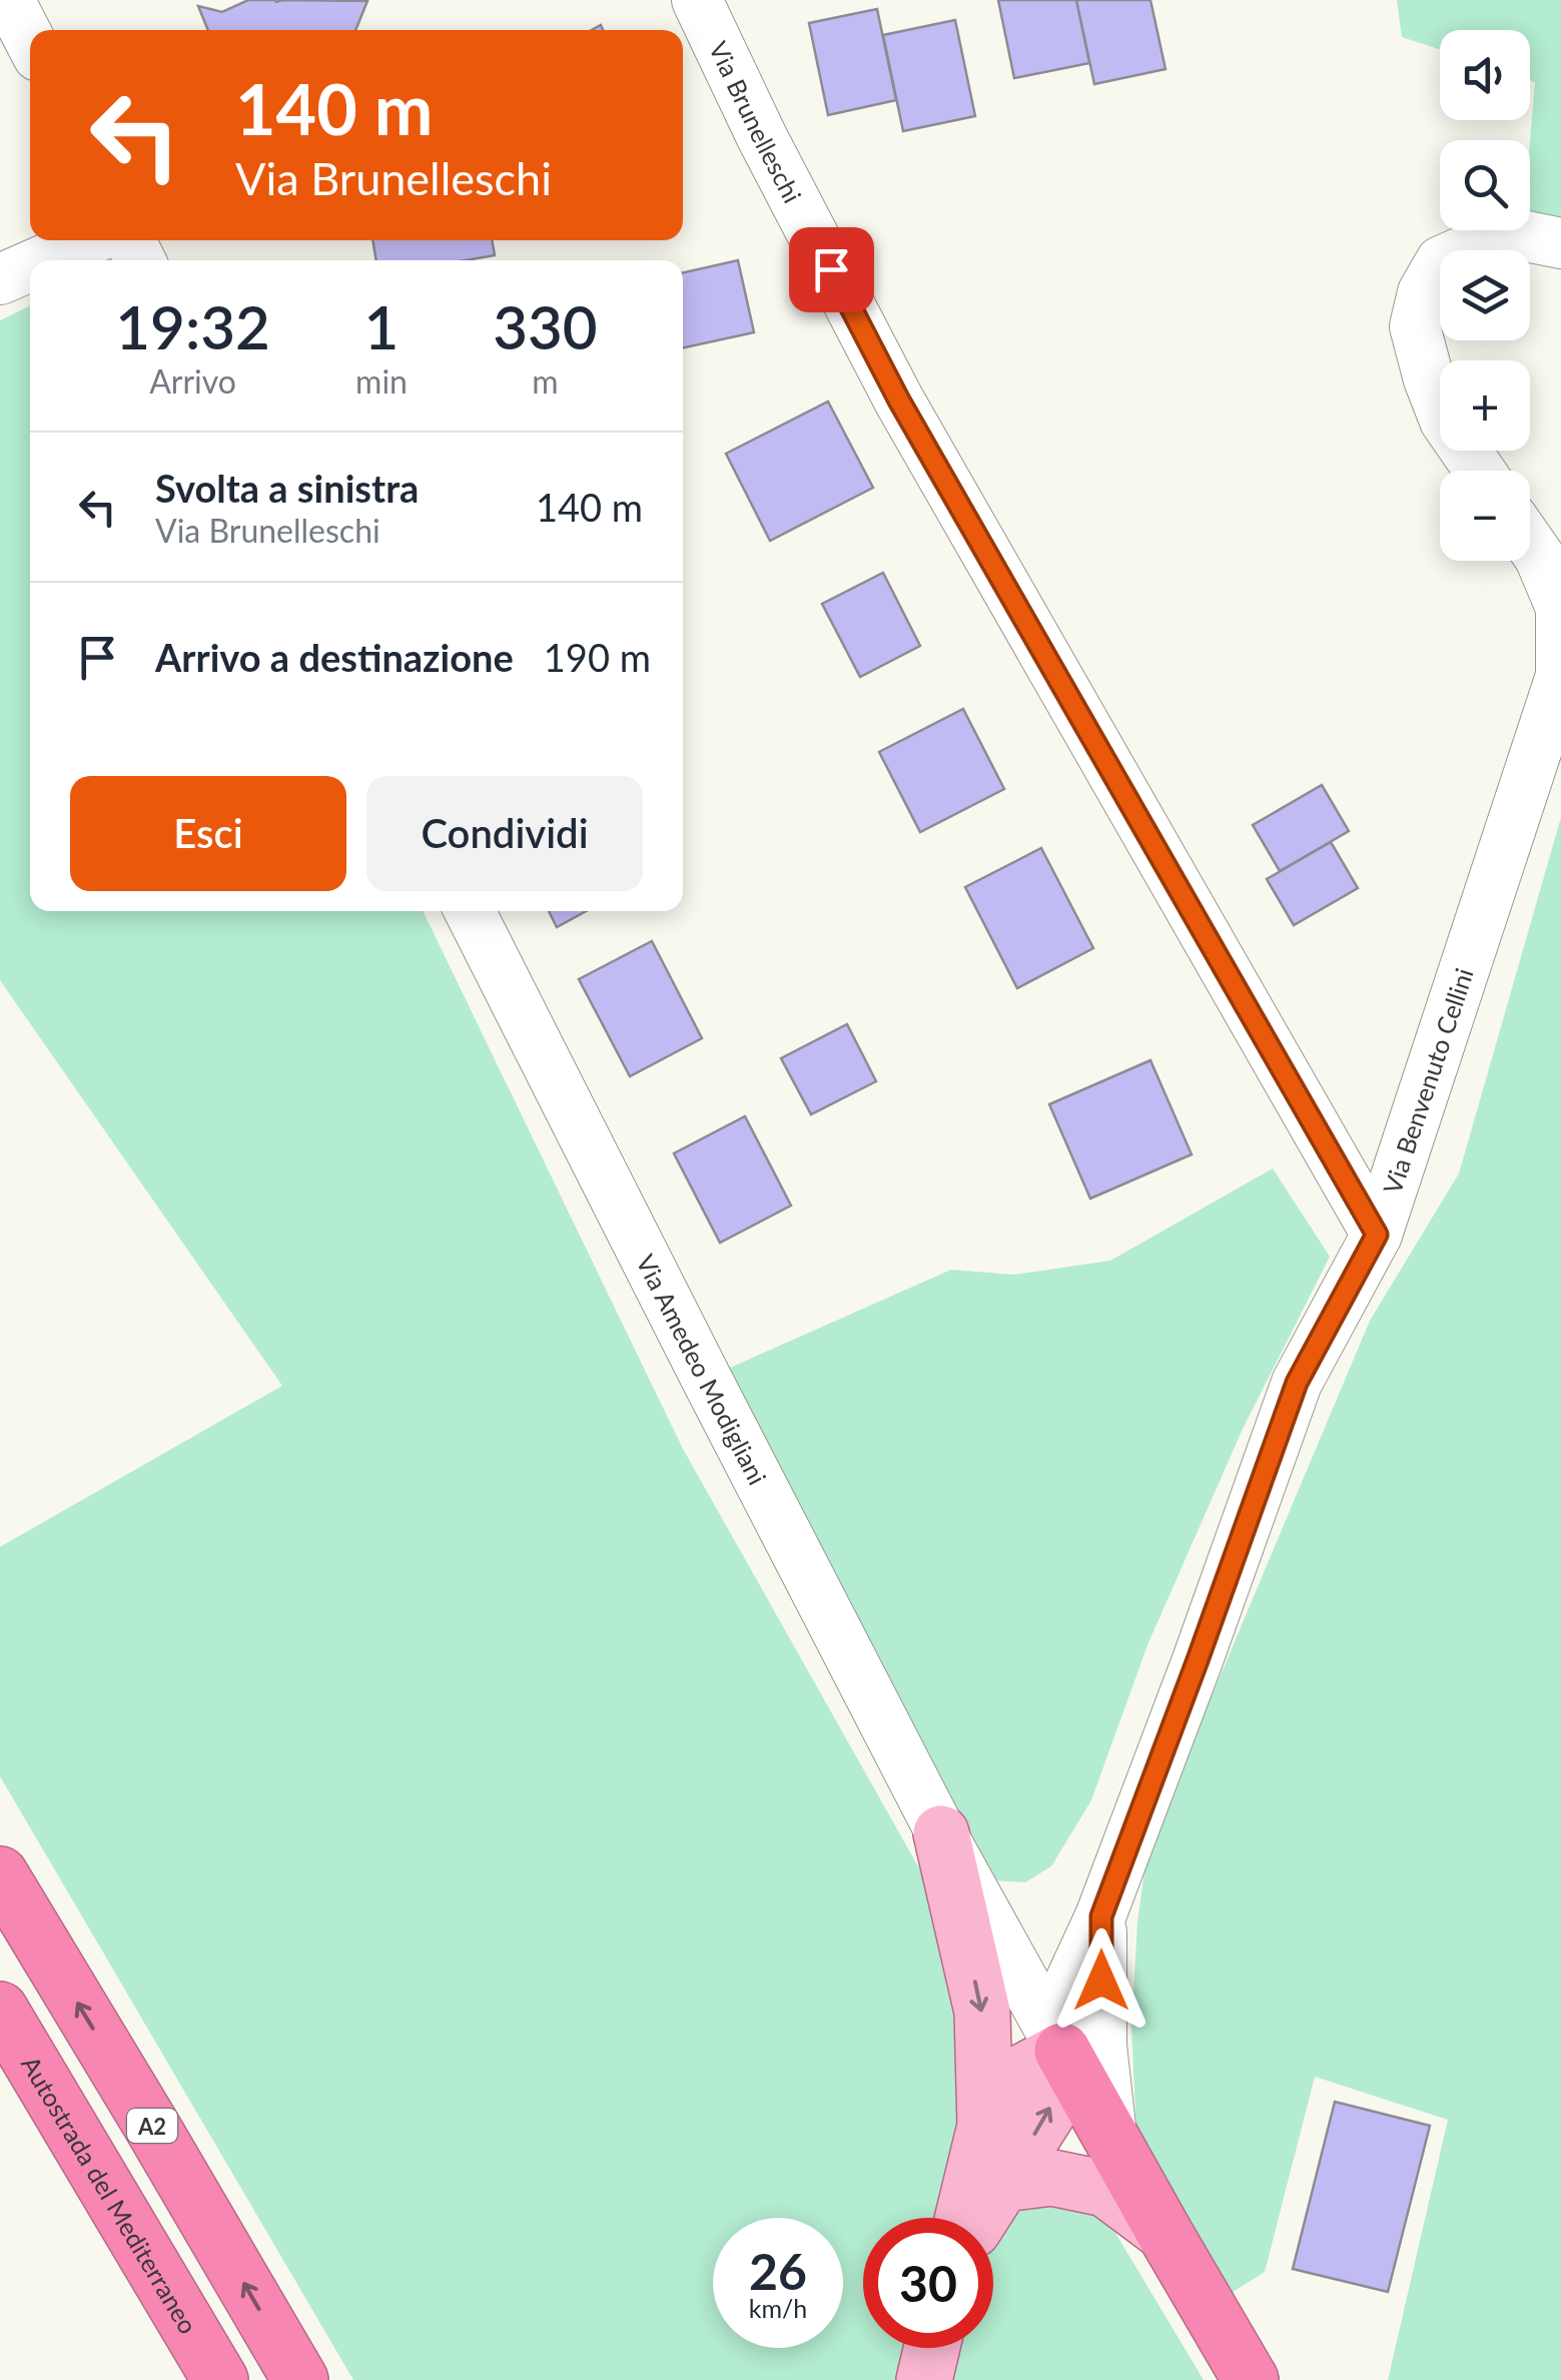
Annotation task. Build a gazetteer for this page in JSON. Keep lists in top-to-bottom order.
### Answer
{
  "streets": {
    "highway": ["A2", "Autostrada del Mediterraneo"],
    "street": ["Via Brunelleschi", "Via Benvenuto Cellini", "Via Amedeo Modigliani"]
  },
  "crossings": [
    ["Via Brunelleschi", "Via Benvenuto Cellini"],
    ["Via Benvenuto Cellini", "Via Amedeo Modigliani"]
  ],
  "page": {
    "map_buttons": ["+", "−"],
    "turn": ["140 m", "Via Brunelleschi"],
    "eta": [
      "19:32",
      "Arrivo",
      "1",
      "min",
      "330",
      "m"
    ],
    "list": [
      {
        "name": "Svolta a sinistra",
        "note": "Via Brunelleschi",
        "value": "140 m"
      },
      {
        "name": "Arrivo a destinazione",
        "value": "190 m"
      }
    ],
    "buttons": ["Esci", "Condividi"],
    "speed": "26 km/h",
    "limit": "30"
  }
}
